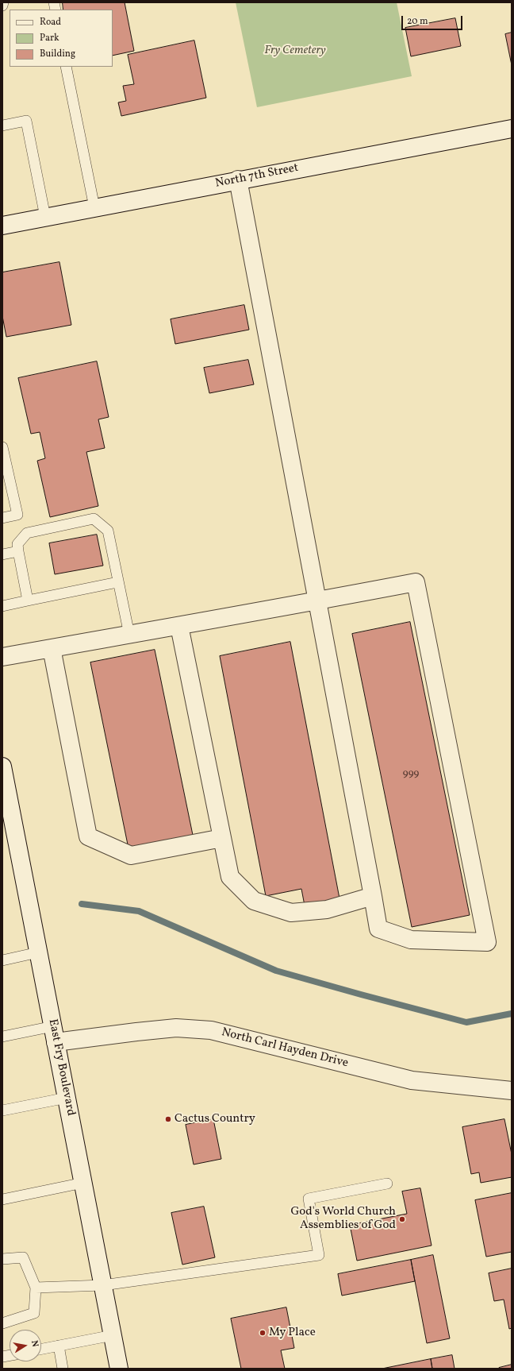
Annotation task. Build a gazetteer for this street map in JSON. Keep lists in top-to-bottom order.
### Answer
{
  "streets": {
    "street": ["North 7th Street", "North Carl Hayden Drive", "East Fry Boulevard"]
  },
  "crossings": [
    ["North Carl Hayden Drive", "East Fry Boulevard"]
  ],
  "parks": ["Fry Cemetery"],
  "places": ["Cactus Country", "God's World Church Assemblies of God", "My Place"],
  "house_numbers": ["999"],
  "legend": ["Road", "Park", "Building"],
  "scale_bar": "20 m",
  "north": "right"
}
